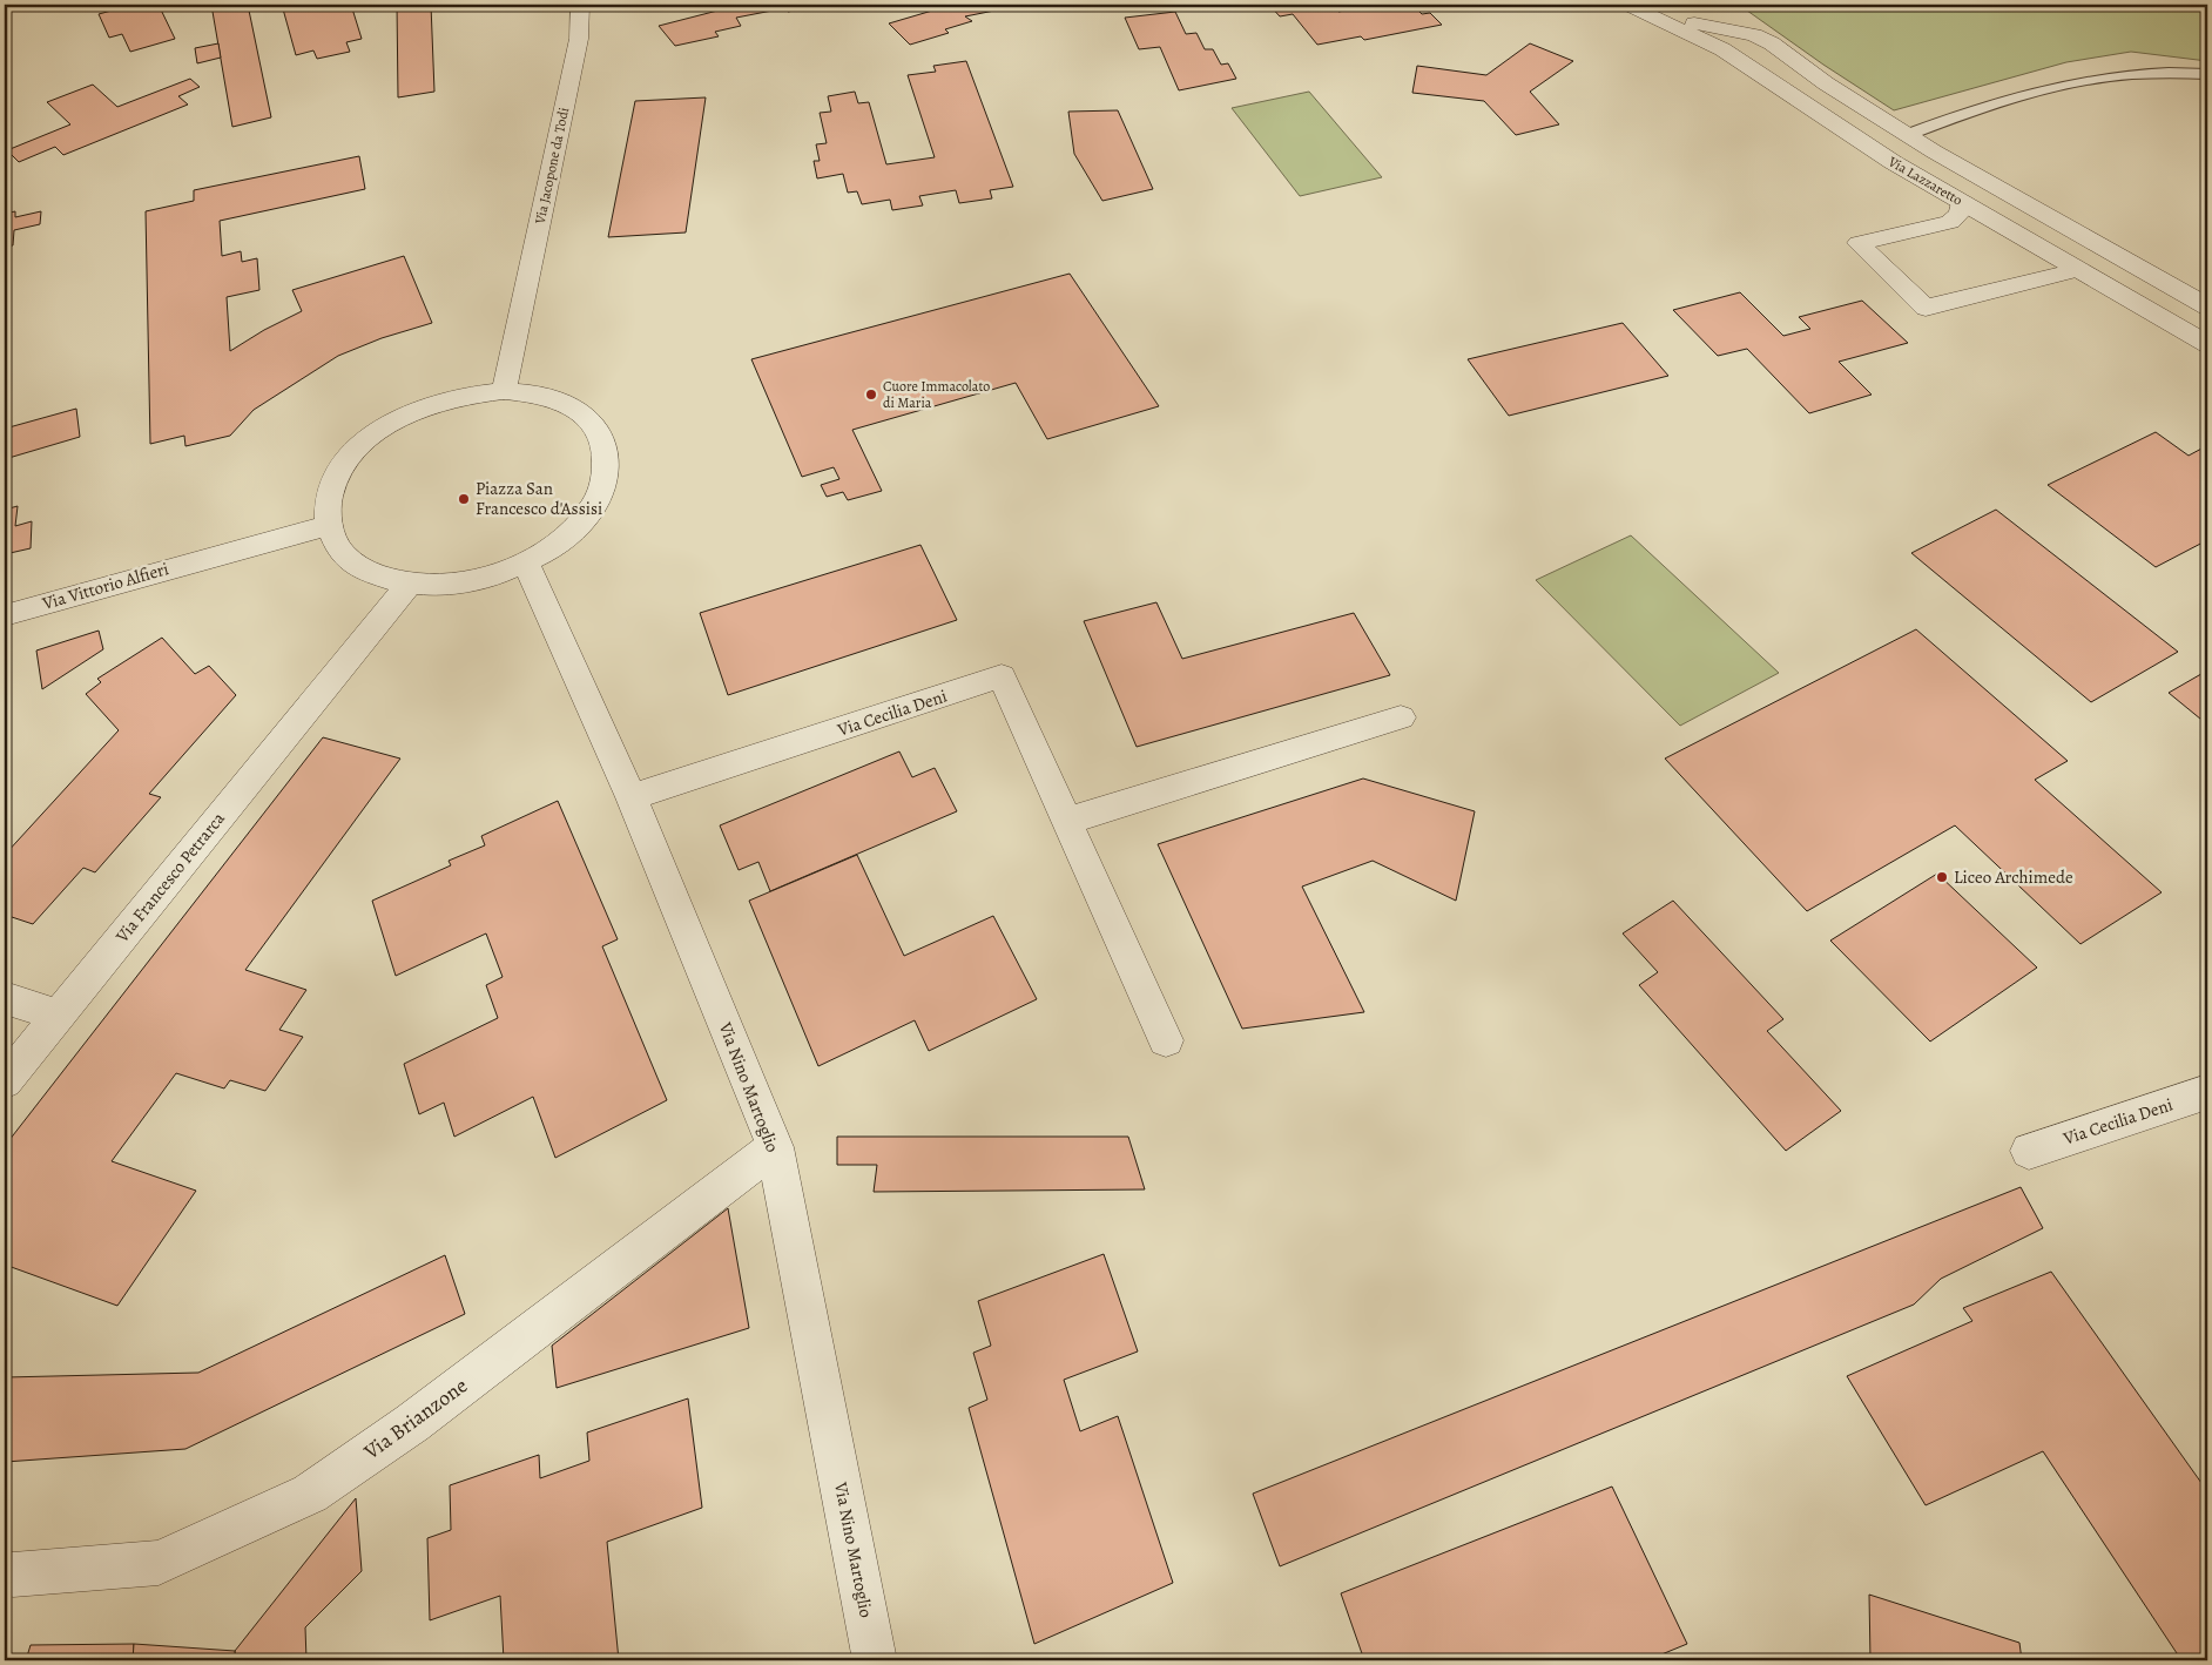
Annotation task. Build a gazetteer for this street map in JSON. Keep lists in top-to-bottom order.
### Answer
{
  "streets": {
    "street": [
      "Via Jacopone da Todi",
      "Via Lazzaretto",
      "Via Vittorio Alfieri",
      "Via Cecilia Deni",
      "Via Francesco Petrarca",
      "Via Nino Martoglio",
      "Via Brianzone"
    ]
  },
  "crossings": [
    ["Via Cecilia Deni", "Via Nino Martoglio"],
    ["Via Nino Martoglio", "Via Brianzone"]
  ],
  "places": ["Cuore Immacolato di Maria", "Piazza San Francesco d'Assisi", "Liceo Archimede"]
}
